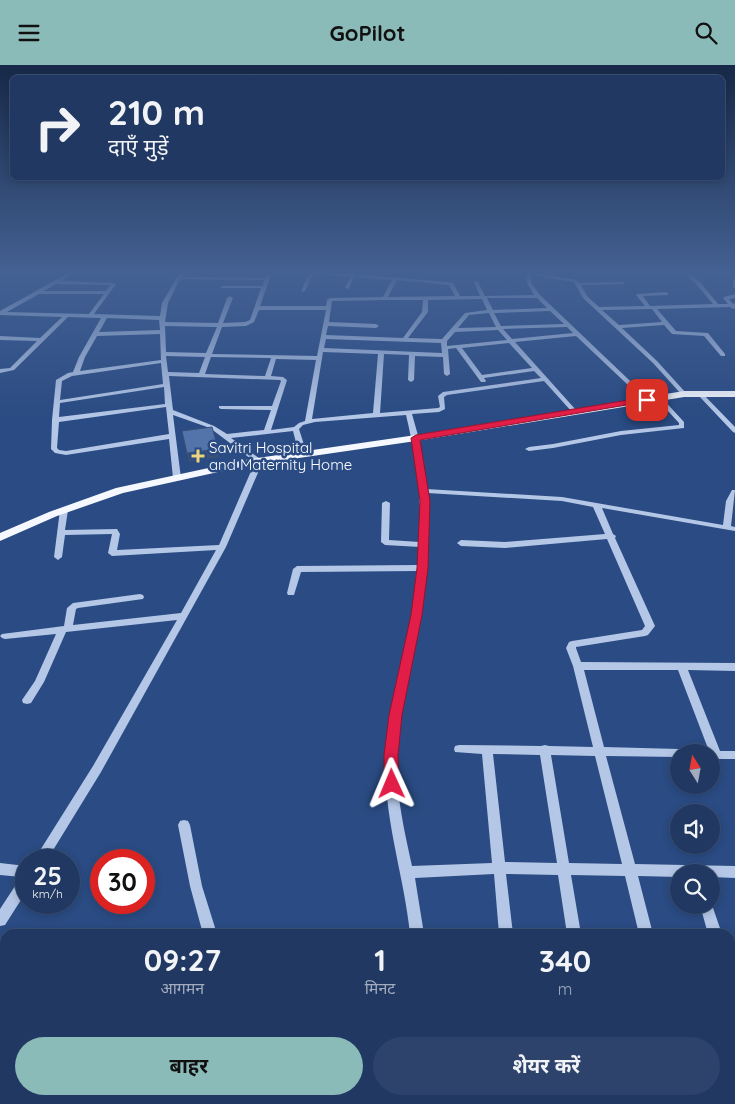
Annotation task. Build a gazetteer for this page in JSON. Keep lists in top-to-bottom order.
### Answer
{
  "places": {
    "health": ["Savitri Hospital and Maternity Home"]
  },
  "north": "top",
  "page": {
    "header": "GoPilot",
    "turn": ["210 m", "दाएँ मुड़ें"],
    "speed": "25 km/h",
    "limit": "30",
    "eta": [
      "09:27",
      "आगमन",
      "1",
      "मिनट",
      "340",
      "m"
    ],
    "buttons": ["बाहर", "शेयर करें"]
  }
}
